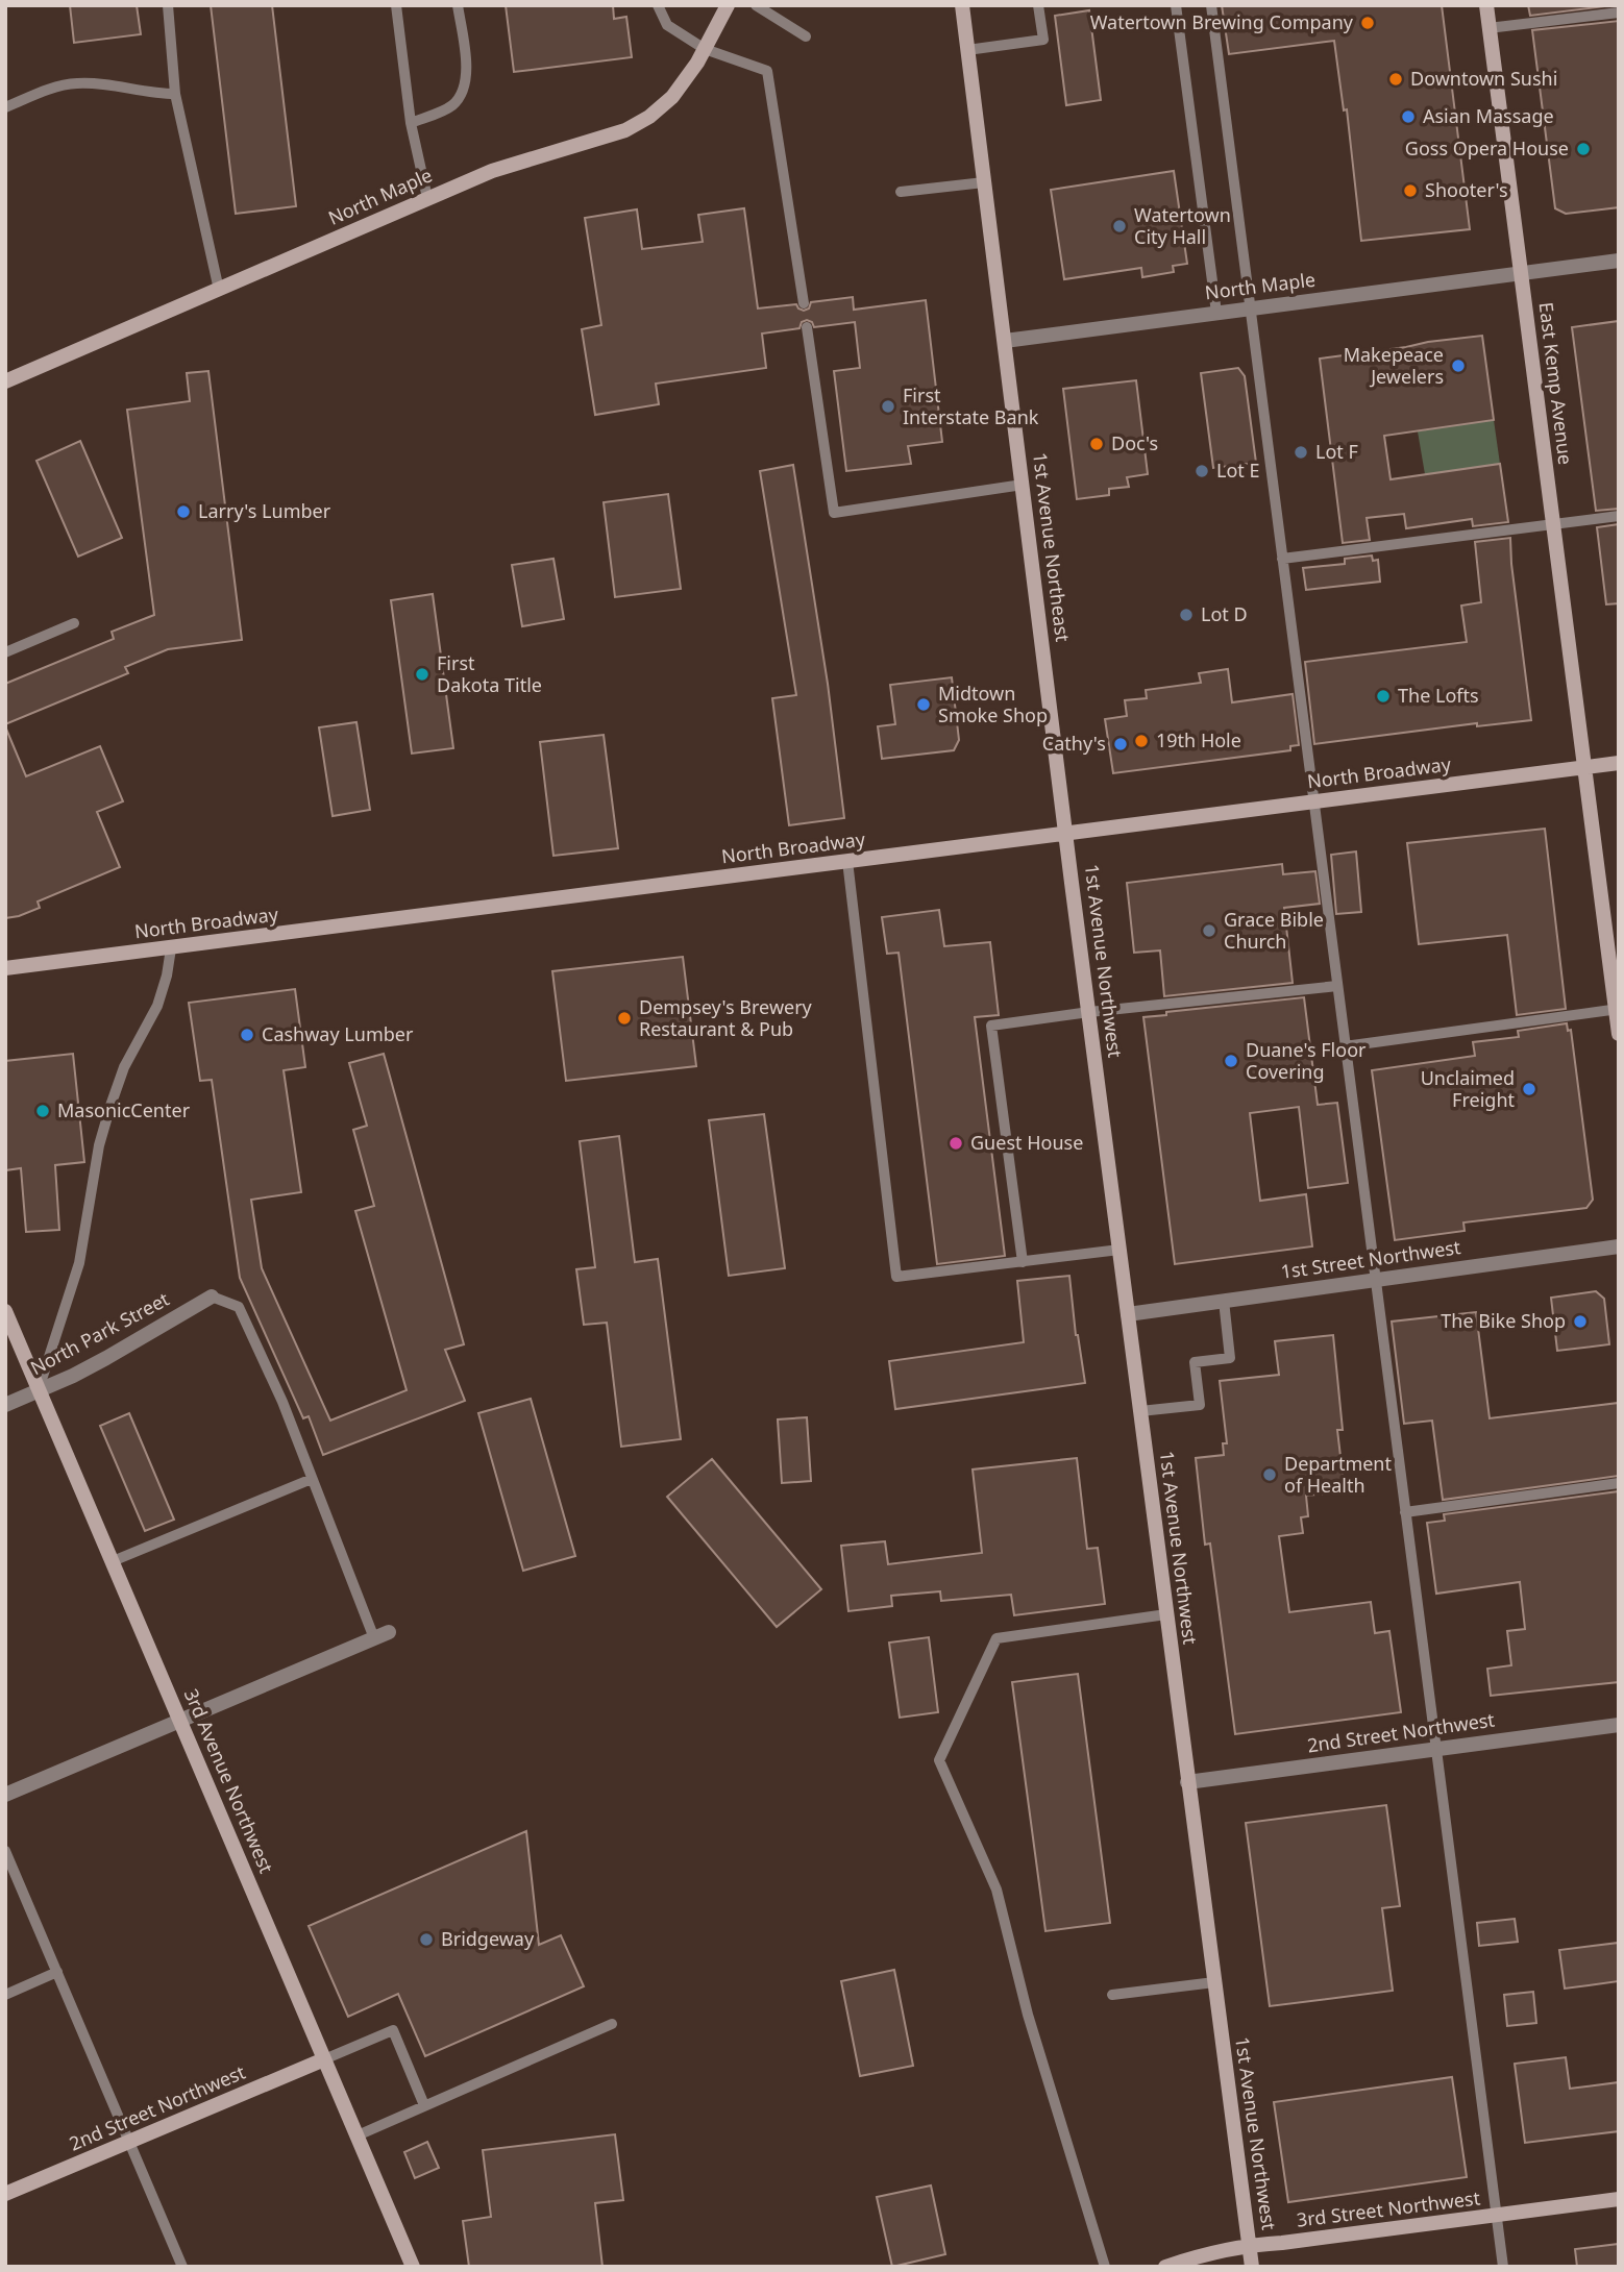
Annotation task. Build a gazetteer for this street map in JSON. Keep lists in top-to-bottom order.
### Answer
{
  "streets": {
    "street": [
      "North Maple",
      "East Kemp Avenue",
      "1st Avenue Northeast",
      "North Broadway",
      "1st Avenue Northwest",
      "1st Street Northwest",
      "North Park Street",
      "2nd Street Northwest",
      "3rd Avenue Northwest",
      "3rd Street Northwest"
    ]
  },
  "crossings": [
    ["North Maple", "East Kemp Avenue"],
    ["North Maple", "1st Avenue Northeast"],
    ["East Kemp Avenue", "North Broadway"],
    ["1st Avenue Northeast", "North Broadway"],
    ["1st Avenue Northeast", "1st Avenue Northwest"],
    ["North Broadway", "1st Avenue Northwest"],
    ["1st Avenue Northwest", "1st Street Northwest"],
    ["1st Avenue Northwest", "2nd Street Northwest"],
    ["1st Avenue Northwest", "3rd Street Northwest"],
    ["North Park Street", "3rd Avenue Northwest"],
    ["2nd Street Northwest", "3rd Avenue Northwest"]
  ],
  "places": [
    "Watertown Brewing Company",
    "Downtown Sushi",
    "Asian Massage",
    "Goss Opera House",
    "Shooter's",
    "Watertown City Hall",
    "Makepeace Jewelers",
    "First Interstate Bank",
    "Doc's",
    "Lot F",
    "Lot E",
    "Larry's Lumber",
    "Lot D",
    "First Dakota Title",
    "The Lofts",
    "Midtown Smoke Shop",
    "19th Hole",
    "Cathy's",
    "Grace Bible Church",
    "Dempsey's Brewery Restaurant & Pub",
    "Cashway Lumber",
    "Duane's Floor Covering",
    "Unclaimed Freight",
    "MasonicCenter",
    "Guest House",
    "The Bike Shop",
    "Department of Health",
    "Bridgeway"
  ]
}
